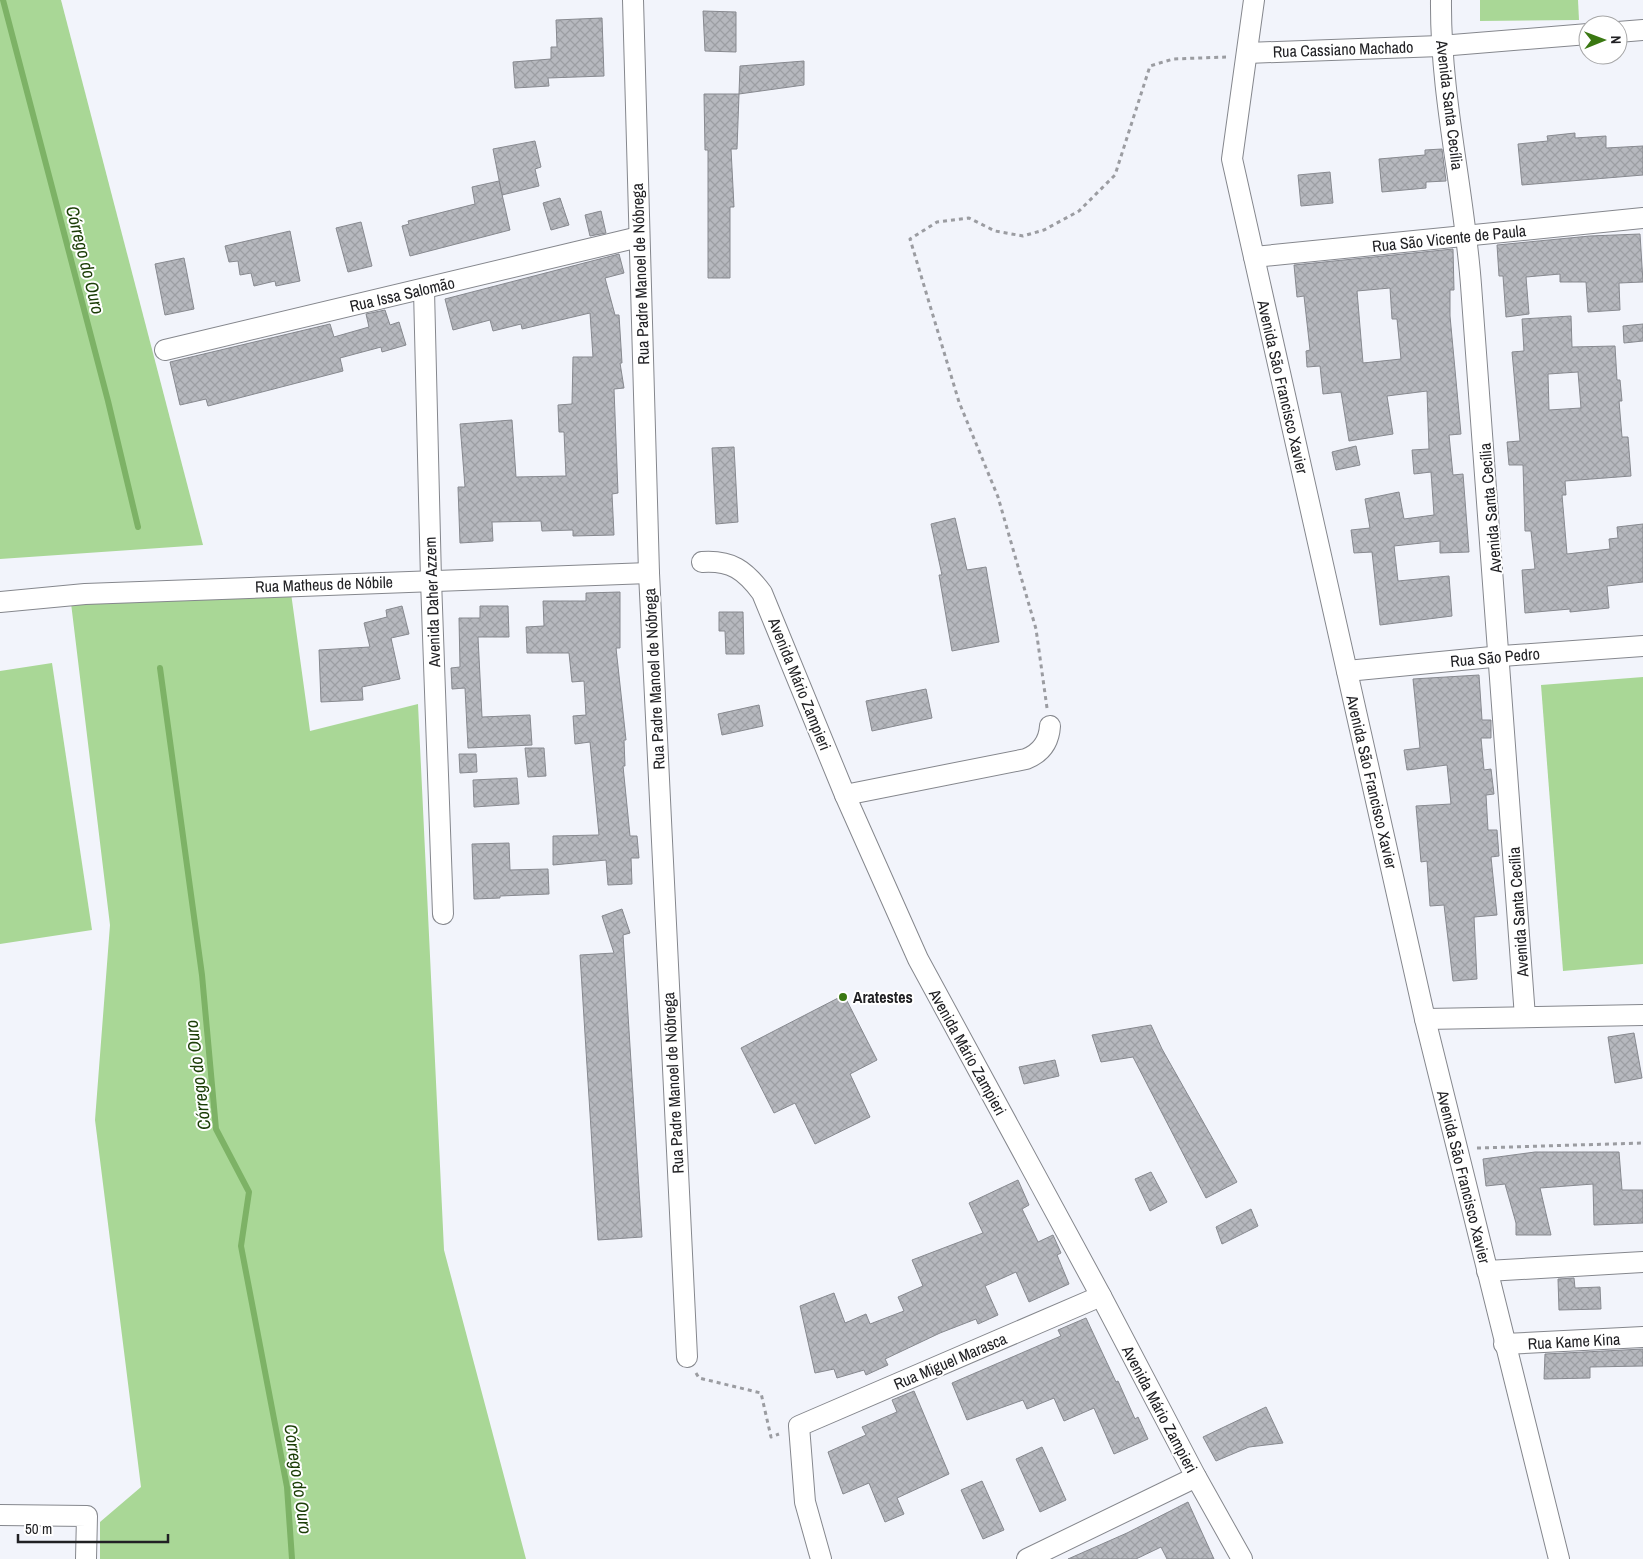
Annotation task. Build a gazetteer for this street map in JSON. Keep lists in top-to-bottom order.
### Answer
{
  "streets": {
    "street": [
      "Rua Cassiano Machado",
      "Avenida Santa Cecília",
      "Rua São Vicente de Paula",
      "Rua Padre Manoel de Nóbrega",
      "Rua Issa Salomão",
      "Avenida São Francisco Xavier",
      "Rua Matheus de Nóbile",
      "Avenida Daher Azzem",
      "Rua São Pedro",
      "Avenida Mário Zampieri",
      "Rua Kame Kina",
      "Rua Miguel Marasca"
    ]
  },
  "crossings": [
    ["Rua Cassiano Machado", "Avenida Santa Cecília"],
    ["Rua Cassiano Machado", "Avenida São Francisco Xavier"],
    ["Avenida Santa Cecília", "Rua São Vicente de Paula"],
    ["Avenida Santa Cecília", "Rua São Pedro"],
    ["Rua São Vicente de Paula", "Avenida São Francisco Xavier"],
    ["Rua Padre Manoel de Nóbrega", "Rua Issa Salomão"],
    ["Rua Padre Manoel de Nóbrega", "Rua Matheus de Nóbile"],
    ["Rua Issa Salomão", "Avenida Daher Azzem"],
    ["Avenida São Francisco Xavier", "Rua São Pedro"],
    ["Avenida São Francisco Xavier", "Rua Kame Kina"],
    ["Rua Matheus de Nóbile", "Avenida Daher Azzem"],
    ["Avenida Mário Zampieri", "Rua Miguel Marasca"]
  ],
  "water": ["Córrego do Ouro"],
  "places": ["Aratestes"],
  "scale_bar": "50 m",
  "north": "right"
}
